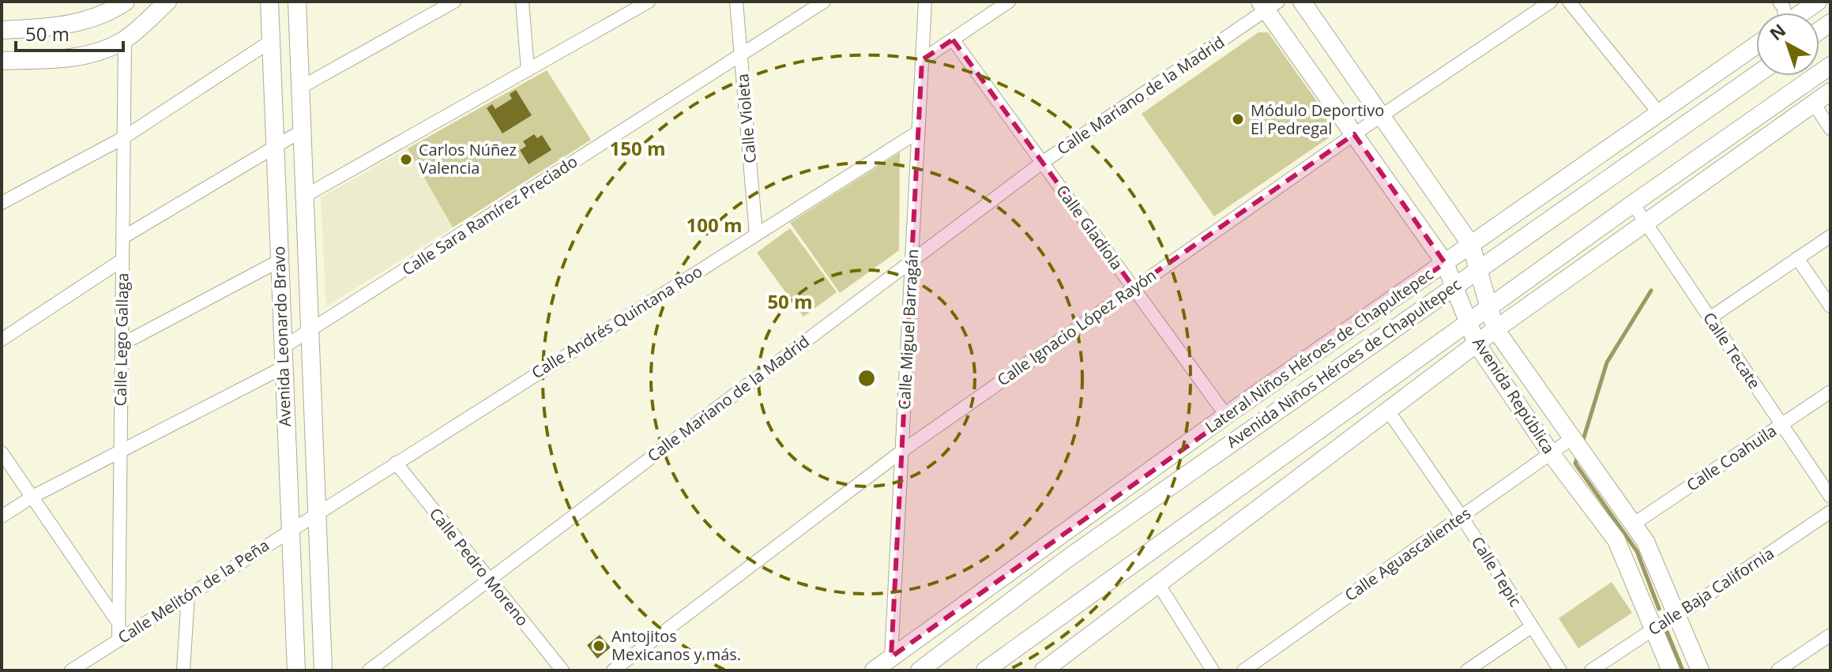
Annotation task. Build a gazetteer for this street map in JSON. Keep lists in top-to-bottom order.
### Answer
{
  "streets": {
    "street": [
      "Calle Mariano de la Madrid",
      "Calle Violeta",
      "Calle Sara Ramírez Preciado",
      "Calle Gladiola",
      "Calle Andrés Quintana Roo",
      "Calle Ignacio López Rayón",
      "Calle Miguel Barragán",
      "Avenida Leonardo Bravo",
      "Calle Lego Gallaga",
      "Lateral Niños Héroes de Chapultepec",
      "Calle Tecate",
      "Avenida Niños Héroes de Chapultepec",
      "Avenida República",
      "Calle Coahuila",
      "Calle Aguascalientes",
      "Calle Pedro Moreno",
      "Calle Tepic",
      "Calle Melitón de la Peña",
      "Calle Baja California"
    ]
  },
  "crossings": [
    ["Calle Mariano de la Madrid", "Calle Gladiola"],
    ["Calle Mariano de la Madrid", "Calle Miguel Barragán"],
    ["Calle Mariano de la Madrid", "Avenida República"],
    ["Calle Mariano de la Madrid", "Calle Pedro Moreno"],
    ["Calle Violeta", "Calle Sara Ramírez Preciado"],
    ["Calle Violeta", "Calle Andrés Quintana Roo"],
    ["Calle Sara Ramírez Preciado", "Avenida Leonardo Bravo"],
    ["Calle Gladiola", "Calle Ignacio López Rayón"],
    ["Calle Gladiola", "Lateral Niños Héroes de Chapultepec"],
    ["Calle Andrés Quintana Roo", "Calle Miguel Barragán"],
    ["Calle Andrés Quintana Roo", "Avenida Leonardo Bravo"],
    ["Calle Andrés Quintana Roo", "Calle Pedro Moreno"],
    ["Calle Andrés Quintana Roo", "Calle Melitón de la Peña"],
    ["Calle Ignacio López Rayón", "Calle Miguel Barragán"],
    ["Calle Ignacio López Rayón", "Avenida República"],
    ["Calle Miguel Barragán", "Lateral Niños Héroes de Chapultepec"],
    ["Avenida Leonardo Bravo", "Calle Melitón de la Peña"],
    ["Calle Lego Gallaga", "Calle Melitón de la Peña"],
    ["Lateral Niños Héroes de Chapultepec", "Avenida República"],
    ["Calle Tecate", "Calle Coahuila"],
    ["Avenida Niños Héroes de Chapultepec", "Avenida República"],
    ["Avenida República", "Calle Coahuila"],
    ["Avenida República", "Calle Aguascalientes"],
    ["Avenida República", "Calle Baja California"],
    ["Calle Aguascalientes", "Calle Tepic"]
  ],
  "places": ["Módulo Deportivo El Pedregal", "Carlos Núñez Valencia", "Antojitos Mexicanos y más."],
  "scale_bar": "50 m",
  "north": "top left",
  "rings": ["150 m", "100 m", "50 m"]
}
